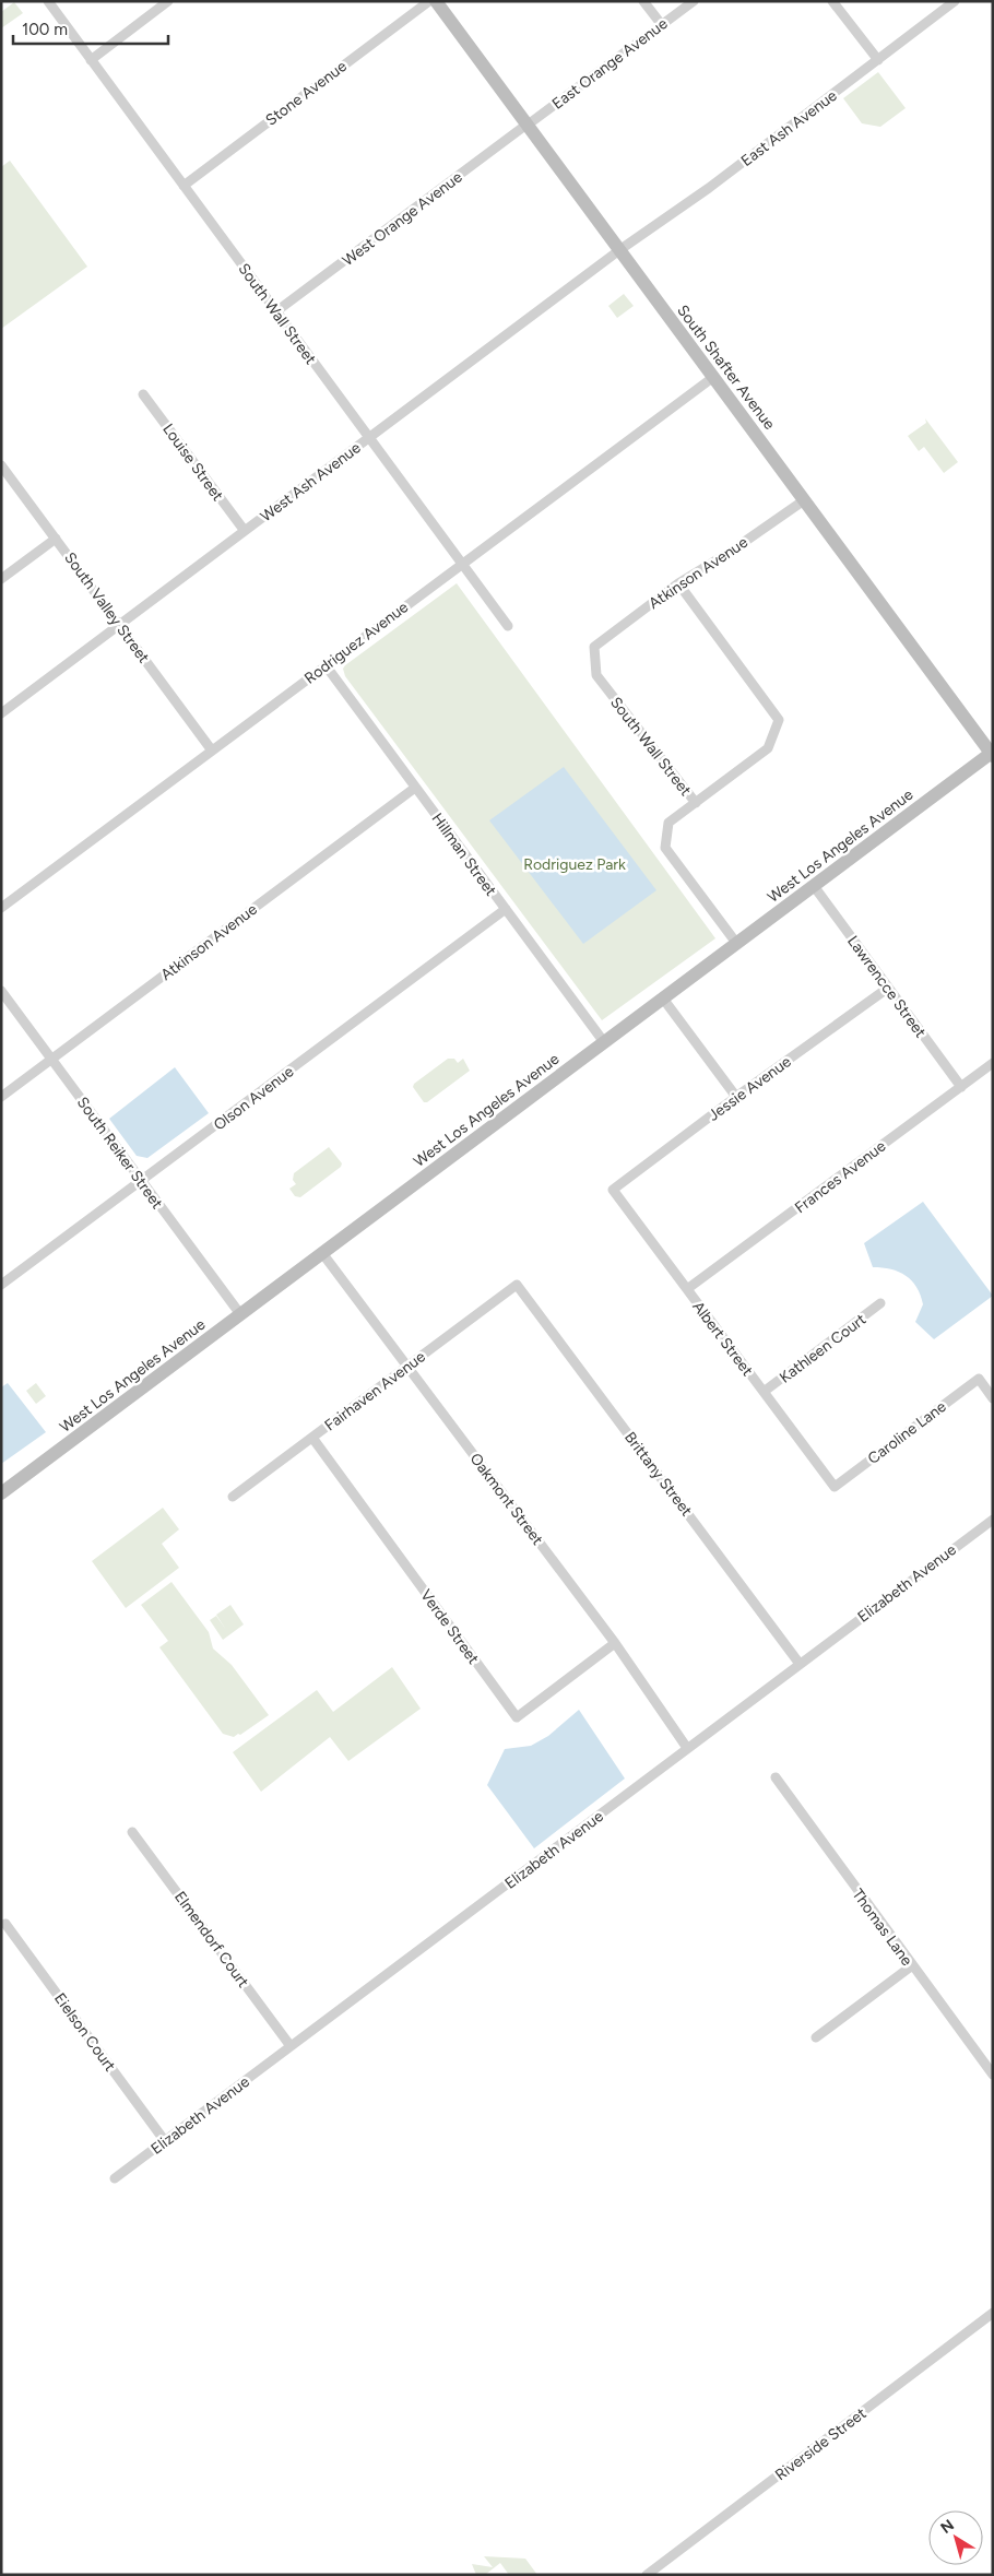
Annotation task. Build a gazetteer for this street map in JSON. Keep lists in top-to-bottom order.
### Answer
{
  "streets": {
    "street": [
      "East Orange Avenue",
      "Stone Avenue",
      "East Ash Avenue",
      "West Orange Avenue",
      "South Wall Street",
      "South Shafter Avenue",
      "Louise Street",
      "West Ash Avenue",
      "Atkinson Avenue",
      "South Valley Street",
      "Rodriguez Avenue",
      "West Los Angeles Avenue",
      "Hillman Street",
      "Lawrencce Street",
      "Jessie Avenue",
      "Olson Avenue",
      "South Reiker Street",
      "Frances Avenue",
      "Albert Street",
      "Kathleen Court",
      "Fairhaven Avenue",
      "Caroline Lane",
      "Brittany Street",
      "Oakmont Street",
      "Elizabeth Avenue",
      "Verde Street",
      "Thomas Lane",
      "Elmendorf Court",
      "Eielson Court",
      "Riverside Street"
    ]
  },
  "crossings": [
    ["East Orange Avenue", "West Orange Avenue"],
    ["East Orange Avenue", "South Shafter Avenue"],
    ["Stone Avenue", "South Wall Street"],
    ["East Ash Avenue", "South Shafter Avenue"],
    ["East Ash Avenue", "West Ash Avenue"],
    ["West Orange Avenue", "South Wall Street"],
    ["West Orange Avenue", "South Shafter Avenue"],
    ["South Wall Street", "West Ash Avenue"],
    ["South Wall Street", "Atkinson Avenue"],
    ["South Wall Street", "Rodriguez Avenue"],
    ["South Wall Street", "West Los Angeles Avenue"],
    ["South Shafter Avenue", "West Ash Avenue"],
    ["South Shafter Avenue", "Atkinson Avenue"],
    ["South Shafter Avenue", "Rodriguez Avenue"],
    ["South Shafter Avenue", "West Los Angeles Avenue"],
    ["Louise Street", "West Ash Avenue"],
    ["West Ash Avenue", "South Valley Street"],
    ["Atkinson Avenue", "Hillman Street"],
    ["Atkinson Avenue", "South Reiker Street"],
    ["South Valley Street", "Rodriguez Avenue"],
    ["Rodriguez Avenue", "Hillman Street"],
    ["West Los Angeles Avenue", "Hillman Street"],
    ["West Los Angeles Avenue", "Lawrencce Street"],
    ["West Los Angeles Avenue", "South Reiker Street"],
    ["West Los Angeles Avenue", "Oakmont Street"],
    ["Hillman Street", "Olson Avenue"],
    ["Lawrencce Street", "Jessie Avenue"],
    ["Lawrencce Street", "Frances Avenue"],
    ["Jessie Avenue", "Albert Street"],
    ["Olson Avenue", "South Reiker Street"],
    ["Frances Avenue", "Albert Street"],
    ["Albert Street", "Kathleen Court"],
    ["Albert Street", "Caroline Lane"],
    ["Fairhaven Avenue", "Brittany Street"],
    ["Fairhaven Avenue", "Oakmont Street"],
    ["Fairhaven Avenue", "Verde Street"],
    ["Brittany Street", "Elizabeth Avenue"],
    ["Oakmont Street", "Elizabeth Avenue"],
    ["Oakmont Street", "Verde Street"],
    ["Elizabeth Avenue", "Elmendorf Court"],
    ["Elizabeth Avenue", "Eielson Court"]
  ],
  "parks": ["Rodriguez Park"],
  "scale_bar": "100 m",
  "north": "top left"
}
